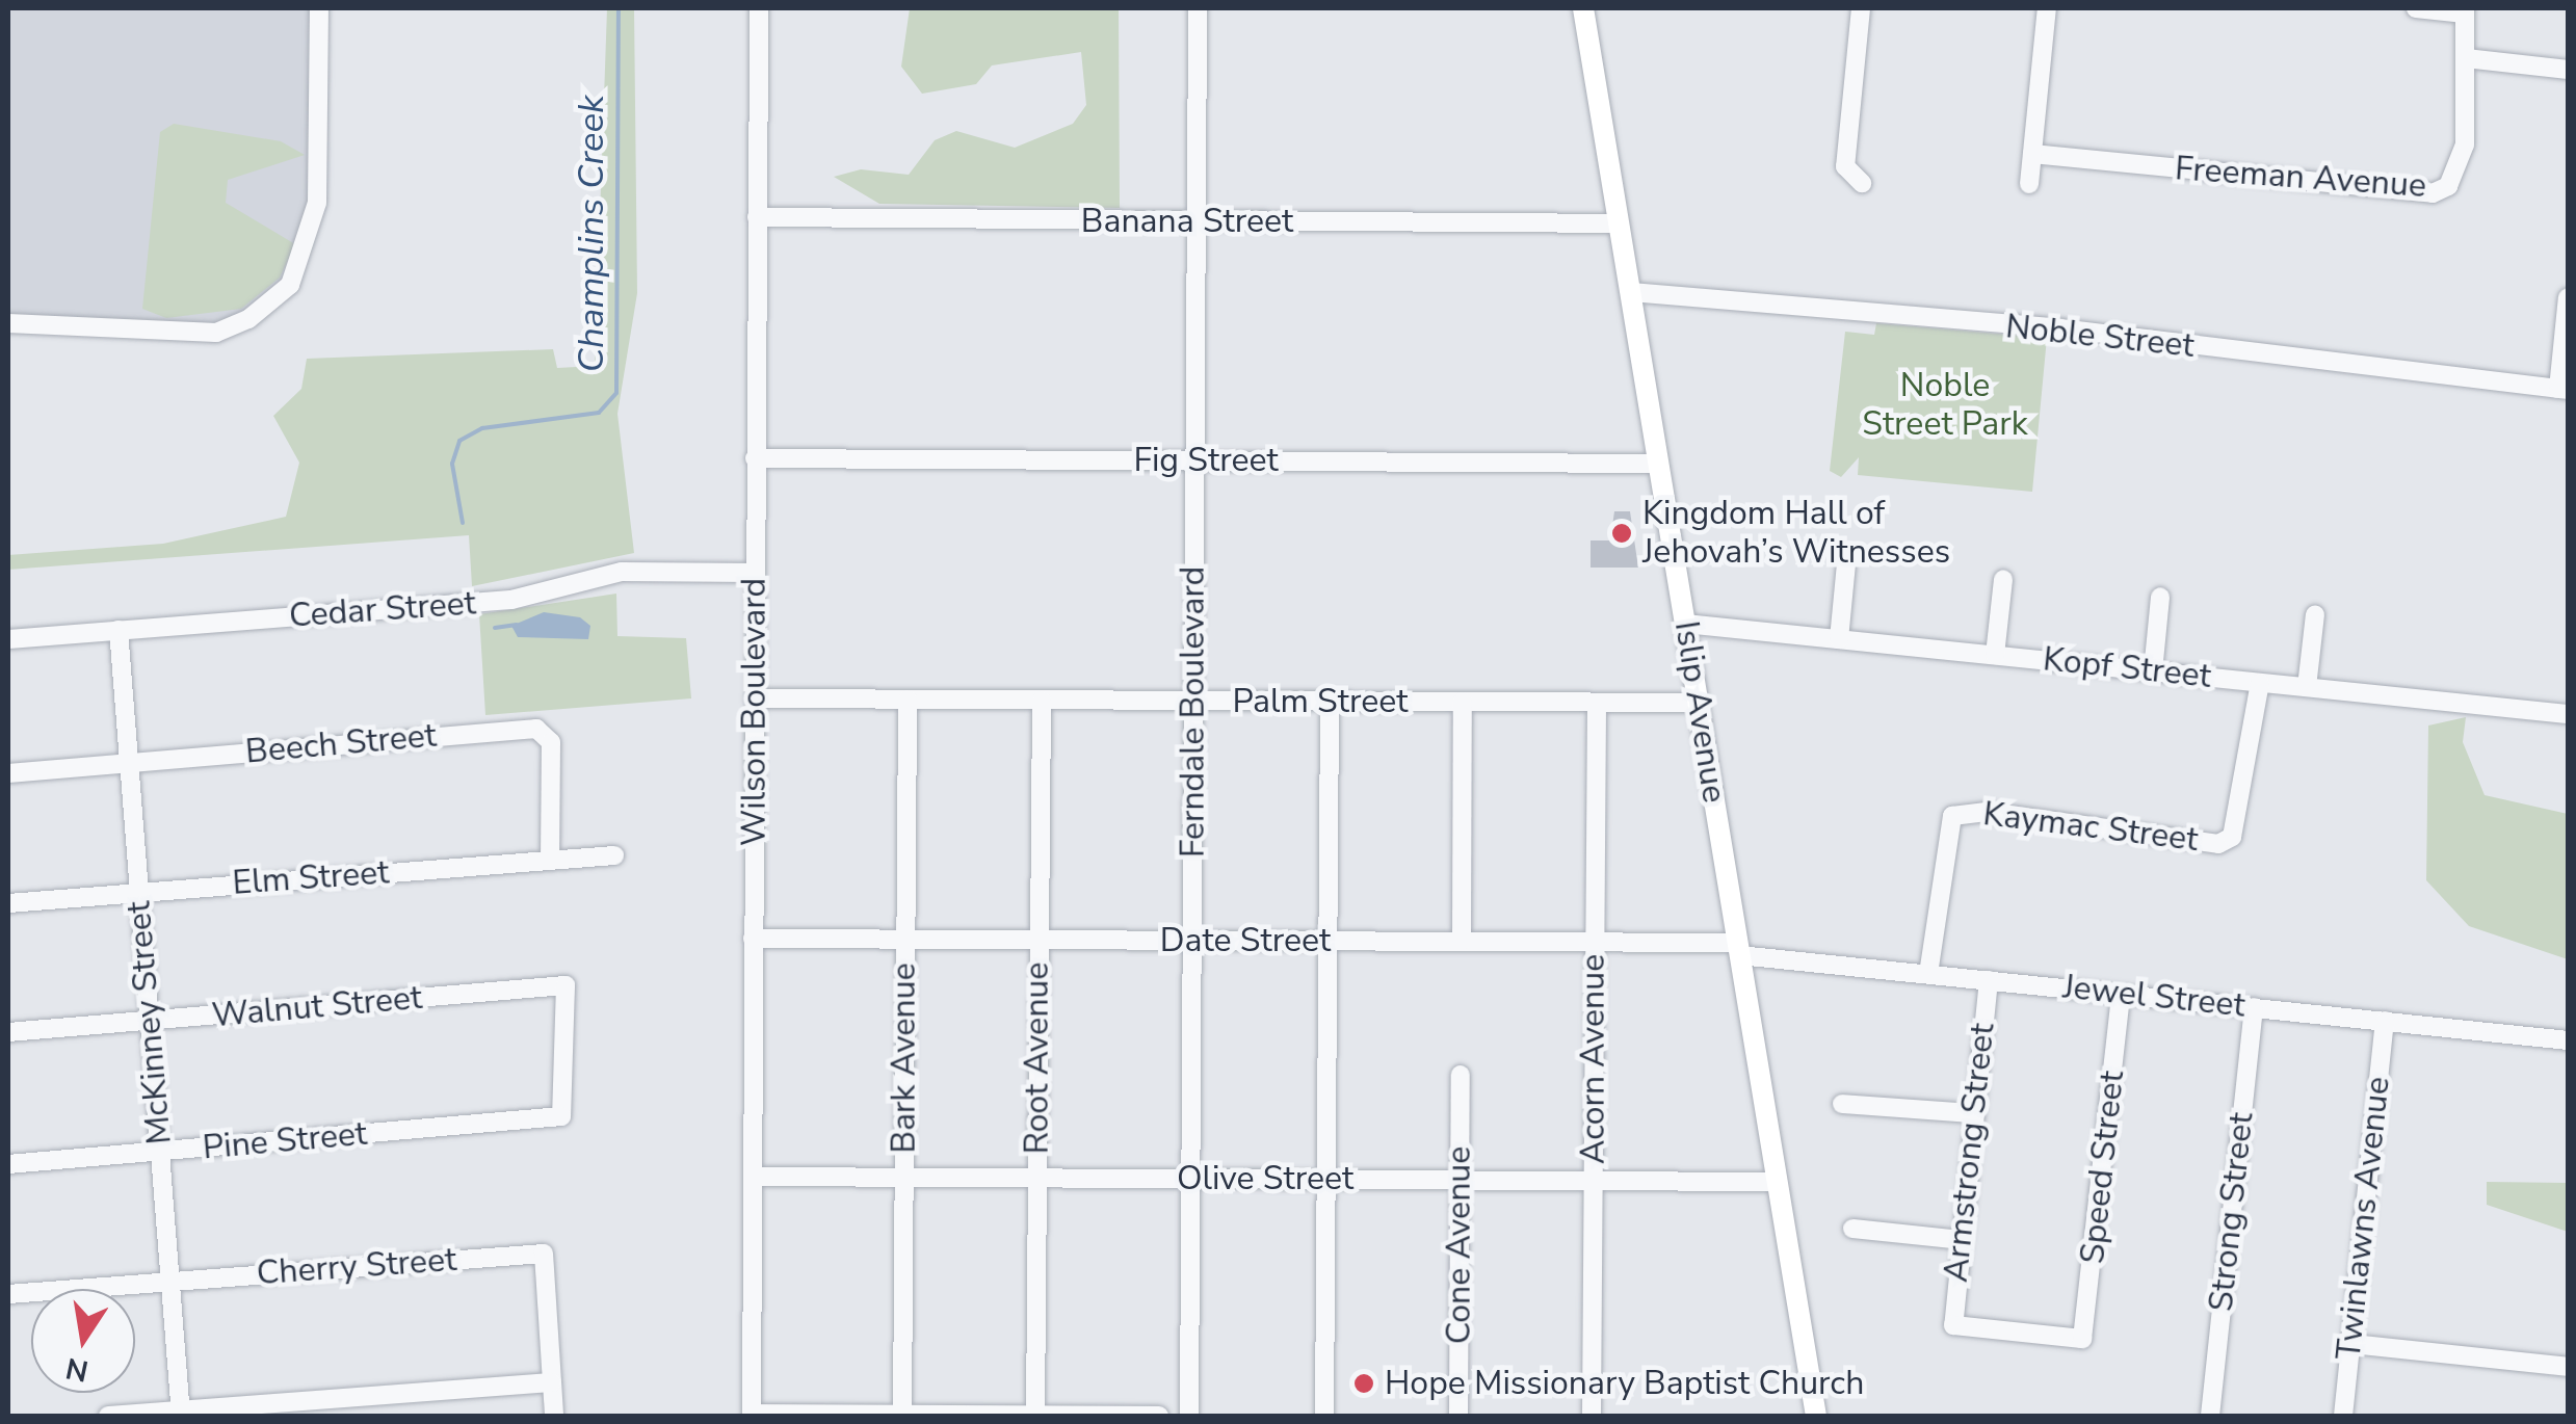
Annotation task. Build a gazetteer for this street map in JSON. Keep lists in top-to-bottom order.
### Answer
{
  "streets": {
    "main road": ["Islip Avenue"],
    "street": [
      "Freeman Avenue",
      "Banana Street",
      "Noble Street",
      "Fig Street",
      "Cedar Street",
      "Kopf Street",
      "Palm Street",
      "Wilson Boulevard",
      "Ferndale Boulevard",
      "Beech Street",
      "Kaymac Street",
      "Elm Street",
      "Date Street",
      "Jewel Street",
      "Walnut Street",
      "McKinney Street",
      "Bark Avenue",
      "Root Avenue",
      "Acorn Avenue",
      "Pine Street",
      "Armstrong Street",
      "Speed Street",
      "Olive Street",
      "Strong Street",
      "Twinlawns Avenue",
      "Cone Avenue",
      "Cherry Street"
    ]
  },
  "crossings": [
    ["Banana Street", "Wilson Boulevard"],
    ["Banana Street", "Ferndale Boulevard"],
    ["Banana Street", "Islip Avenue"],
    ["Noble Street", "Islip Avenue"],
    ["Fig Street", "Wilson Boulevard"],
    ["Fig Street", "Ferndale Boulevard"],
    ["Fig Street", "Islip Avenue"],
    ["Cedar Street", "Wilson Boulevard"],
    ["Cedar Street", "McKinney Street"],
    ["Kopf Street", "Islip Avenue"],
    ["Kopf Street", "Kaymac Street"],
    ["Palm Street", "Wilson Boulevard"],
    ["Palm Street", "Ferndale Boulevard"],
    ["Palm Street", "Islip Avenue"],
    ["Palm Street", "Bark Avenue"],
    ["Palm Street", "Root Avenue"],
    ["Palm Street", "Acorn Avenue"],
    ["Wilson Boulevard", "Date Street"],
    ["Wilson Boulevard", "Olive Street"],
    ["Ferndale Boulevard", "Date Street"],
    ["Ferndale Boulevard", "Olive Street"],
    ["Islip Avenue", "Date Street"],
    ["Islip Avenue", "Jewel Street"],
    ["Islip Avenue", "Olive Street"],
    ["Beech Street", "Elm Street"],
    ["Beech Street", "McKinney Street"],
    ["Kaymac Street", "Jewel Street"],
    ["Elm Street", "McKinney Street"],
    ["Date Street", "Jewel Street"],
    ["Date Street", "Bark Avenue"],
    ["Date Street", "Root Avenue"],
    ["Date Street", "Acorn Avenue"],
    ["Jewel Street", "Armstrong Street"],
    ["Jewel Street", "Speed Street"],
    ["Jewel Street", "Strong Street"],
    ["Jewel Street", "Twinlawns Avenue"],
    ["Walnut Street", "McKinney Street"],
    ["Walnut Street", "Pine Street"],
    ["McKinney Street", "Pine Street"],
    ["McKinney Street", "Cherry Street"],
    ["Bark Avenue", "Olive Street"],
    ["Root Avenue", "Olive Street"],
    ["Acorn Avenue", "Olive Street"],
    ["Armstrong Street", "Speed Street"],
    ["Olive Street", "Cone Avenue"]
  ],
  "water": ["Champlins Creek"],
  "parks": ["Noble Street Park"],
  "places": ["Kingdom Hall of Jehovah’s Witnesses", "Hope Missionary Baptist Church"],
  "north": "bottom"
}
